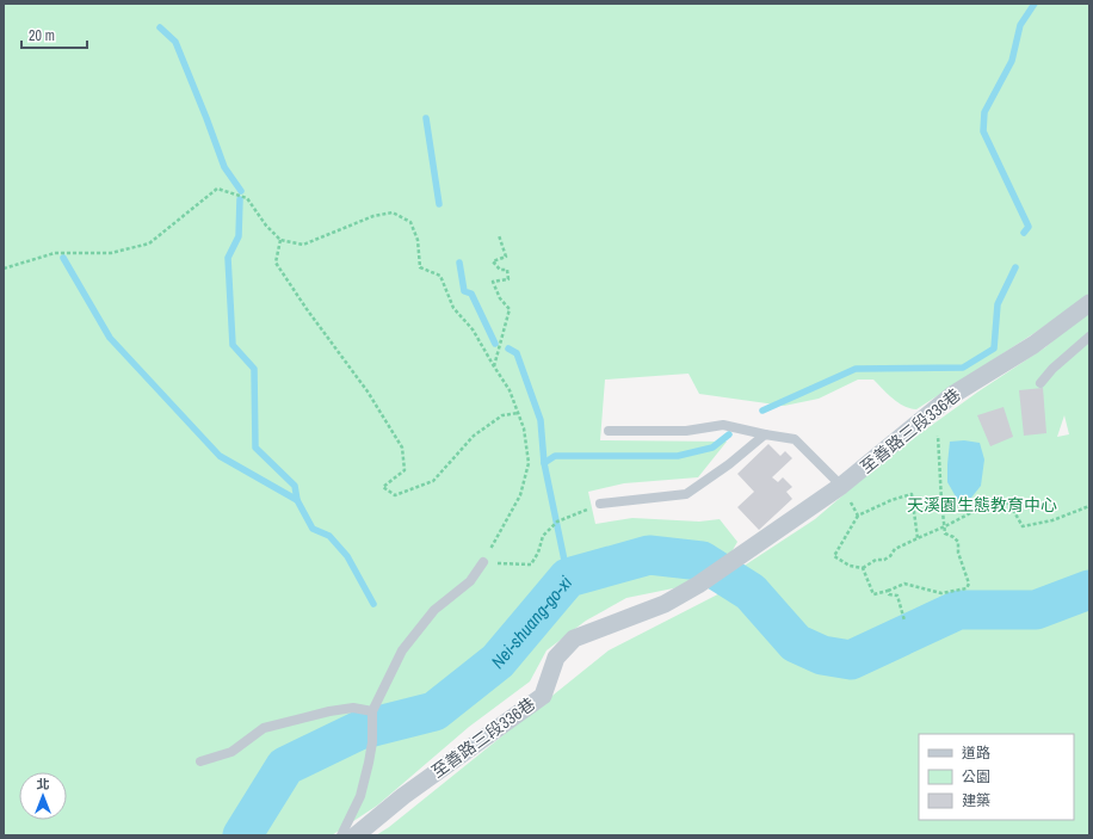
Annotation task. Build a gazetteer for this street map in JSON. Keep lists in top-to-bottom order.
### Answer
{
  "streets": {
    "street": ["至善路三段336巷"]
  },
  "water": ["Nei-shuang-go-xi"],
  "parks": ["天溪園生態教育中心"],
  "legend": ["道路", "公園", "建築"],
  "scale_bar": "20 m",
  "north": "top"
}
